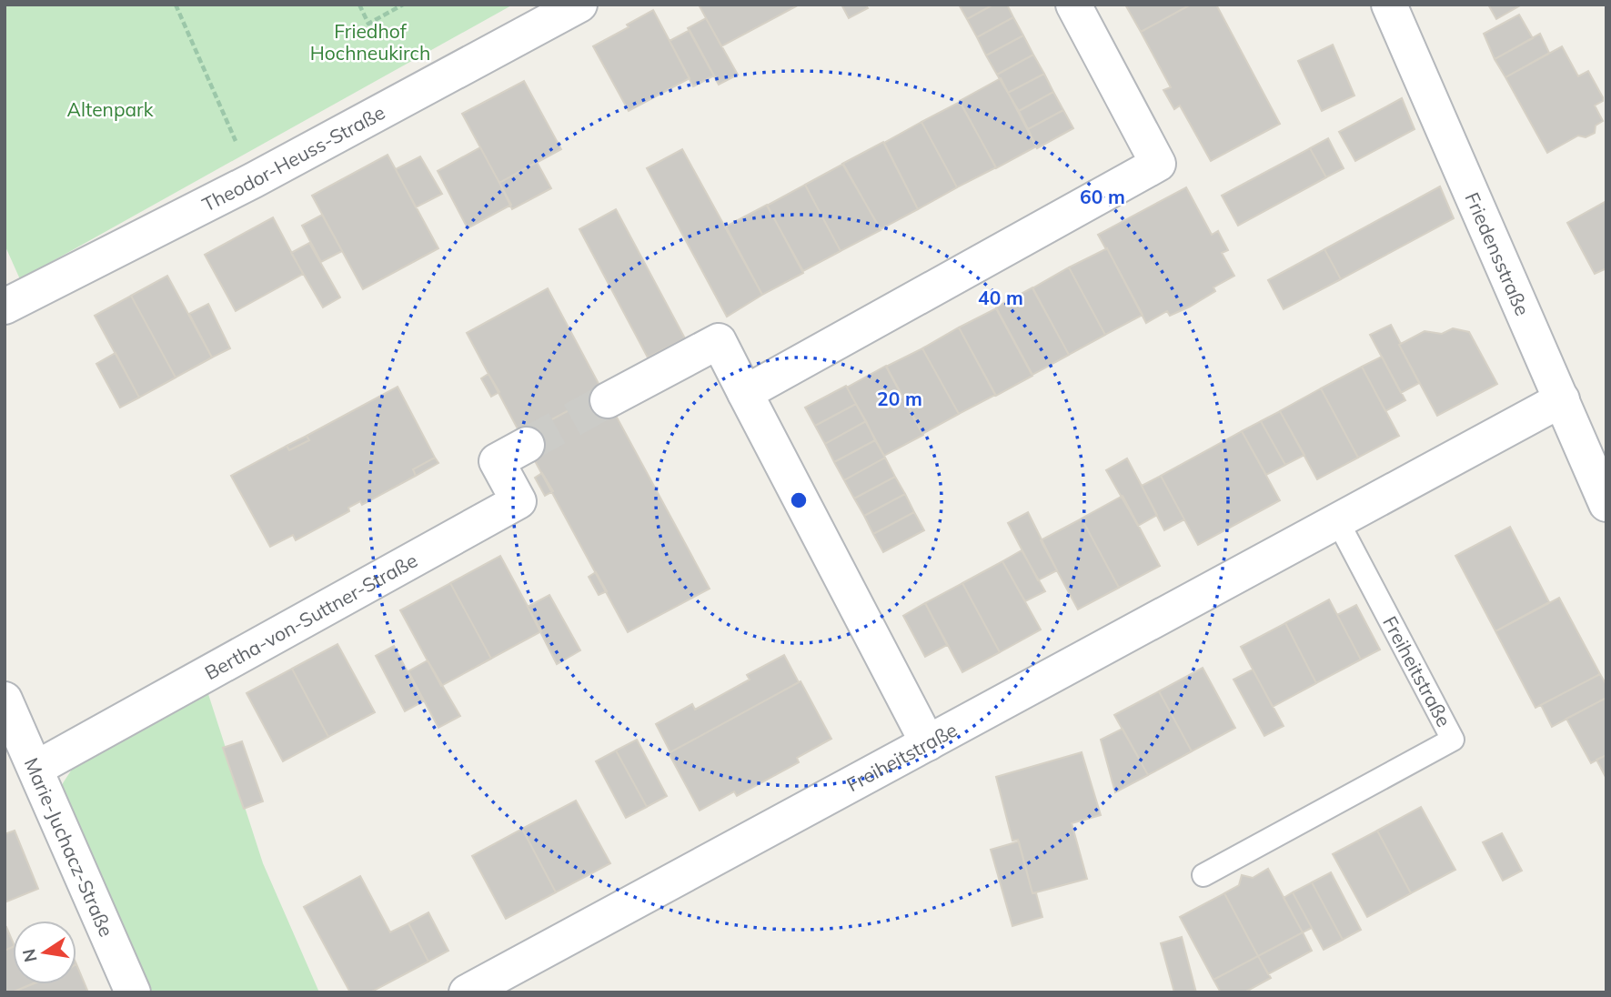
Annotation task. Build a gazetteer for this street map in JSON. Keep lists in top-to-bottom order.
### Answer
{
  "streets": {
    "street": [
      "Theodor-Heuss-Straße",
      "Friedensstraße",
      "Bertha-von-Suttner-Straße",
      "Freiheitstraße",
      "Marie-Juchacz-Straße"
    ]
  },
  "crossings": [
    ["Friedensstraße", "Freiheitstraße"],
    ["Bertha-von-Suttner-Straße", "Marie-Juchacz-Straße"]
  ],
  "parks": ["Friedhof Hochneukirch", "Altenpark"],
  "north": "left",
  "rings": ["60 m", "40 m", "20 m"]
}
